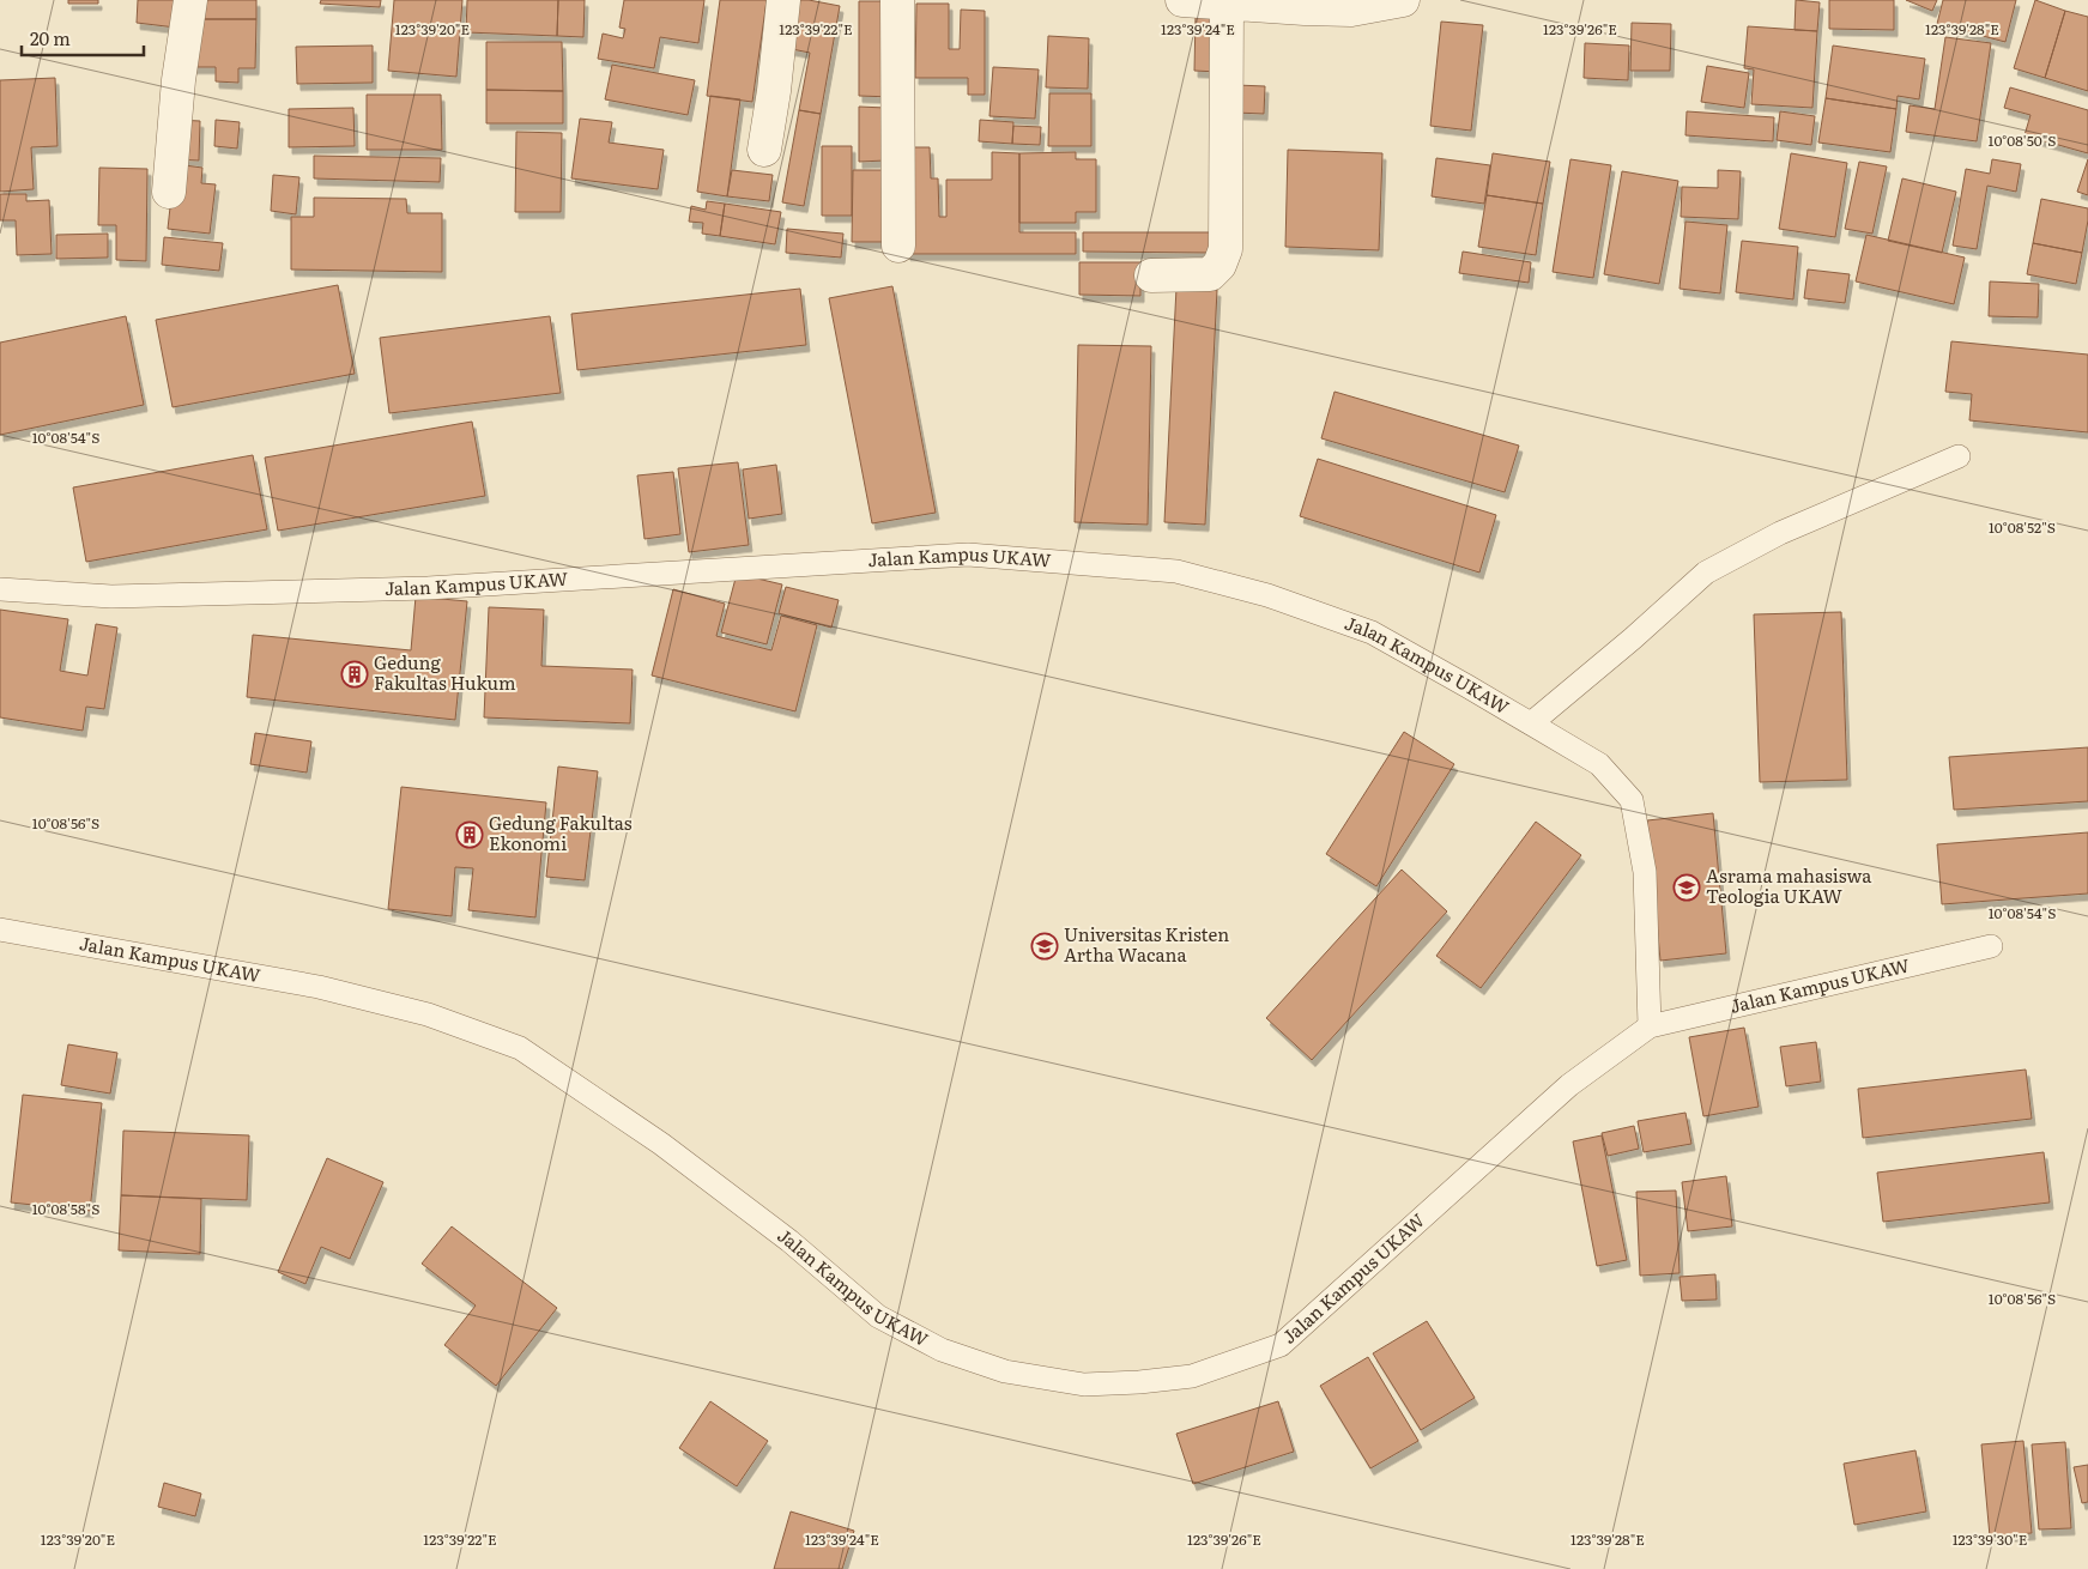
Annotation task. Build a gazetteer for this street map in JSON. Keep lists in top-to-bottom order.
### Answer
{
  "streets": {
    "lane": ["Jalan Kampus UKAW"]
  },
  "places": {
    "building": ["Gedung Fakultas Hukum", "Gedung Fakultas Ekonomi"],
    "school or university": ["Asrama mahasiswa Teologia UKAW", "Universitas Kristen Artha Wacana"]
  },
  "scale_bar": "20 m",
  "coordinates": [
    "123°39'20\"E",
    "123°39'22\"E",
    "123°39'24\"E",
    "123°39'26\"E",
    "123°39'28\"E",
    "10°08'50\"S",
    "10°08'54\"S",
    "10°08'52\"S",
    "10°08'56\"S",
    "10°08'58\"S",
    "123°39'30\"E"
  ]
}
